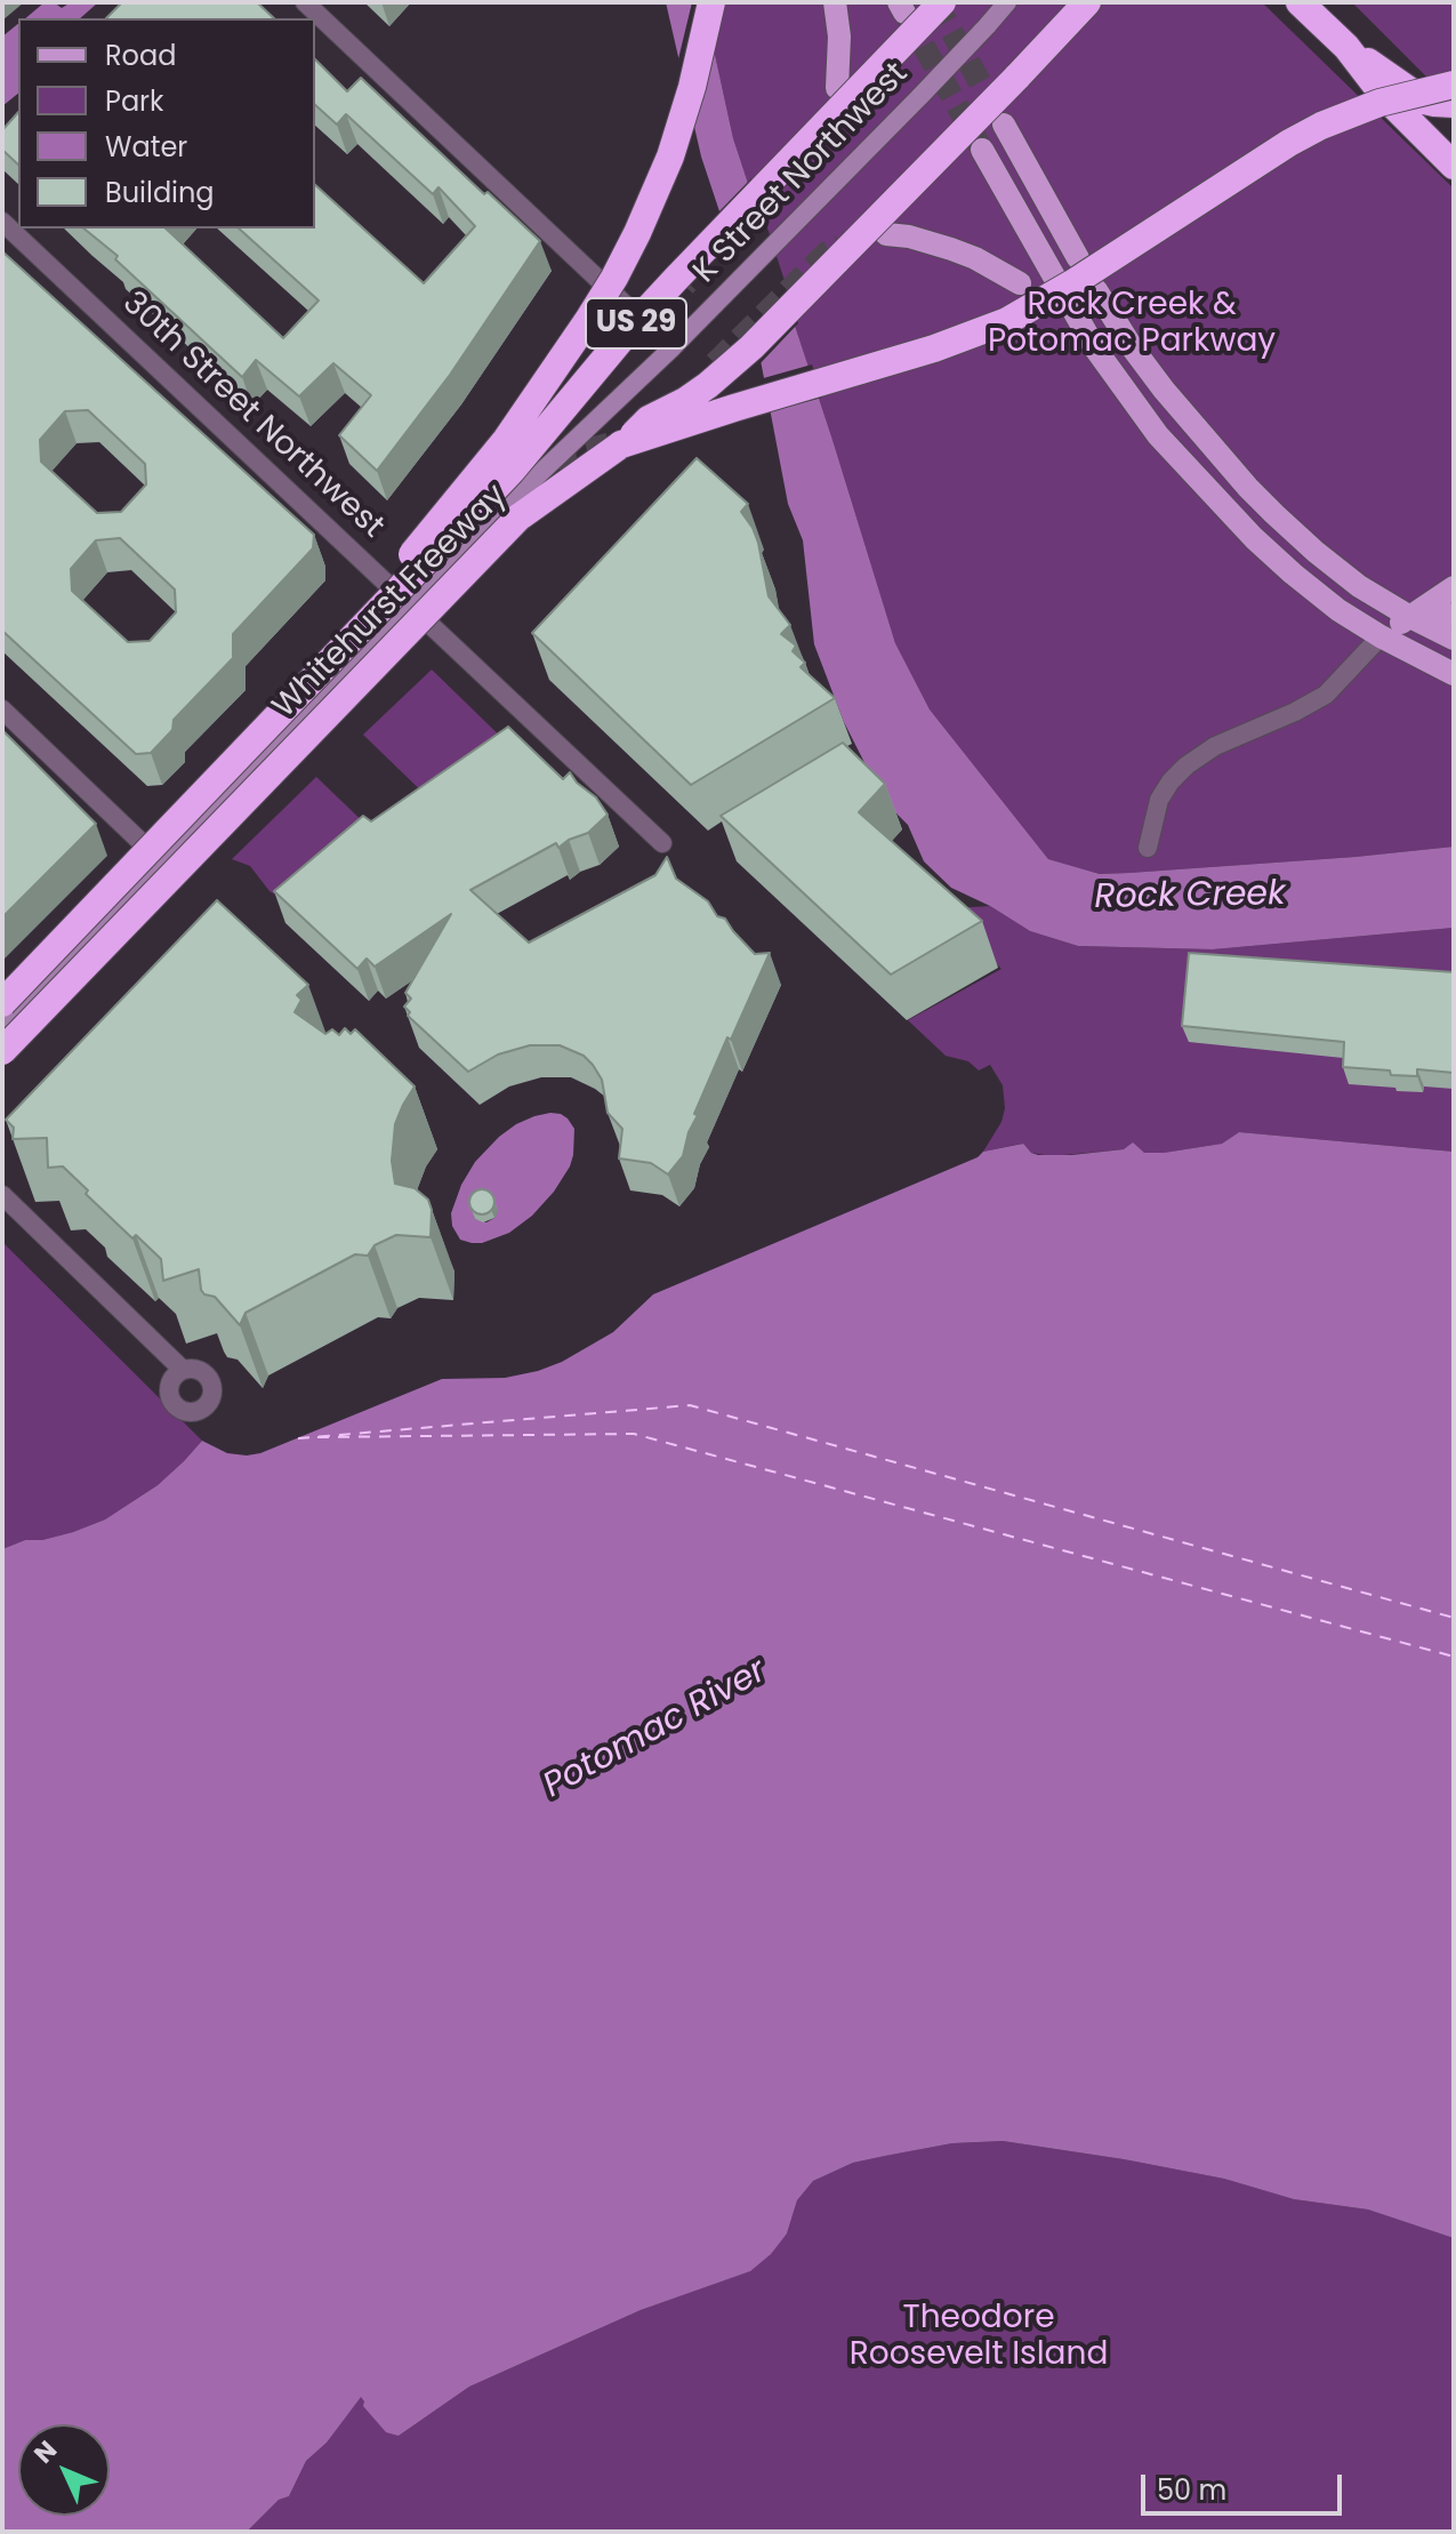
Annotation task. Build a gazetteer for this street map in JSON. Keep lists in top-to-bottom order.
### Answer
{
  "streets": {
    "highway": ["US 29", "Whitehurst Freeway"],
    "main road": ["K Street Northwest"],
    "street": ["30th Street Northwest"]
  },
  "crossings": [
    ["K Street Northwest", "30th Street Northwest"]
  ],
  "water": ["Rock Creek", "Potomac River"],
  "parks": ["Rock Creek & Potomac Parkway", "Theodore Roosevelt Island"],
  "legend": [
    "Road",
    "Park",
    "Water",
    "Building"
  ],
  "scale_bar": "50 m",
  "north": "top left"
}
